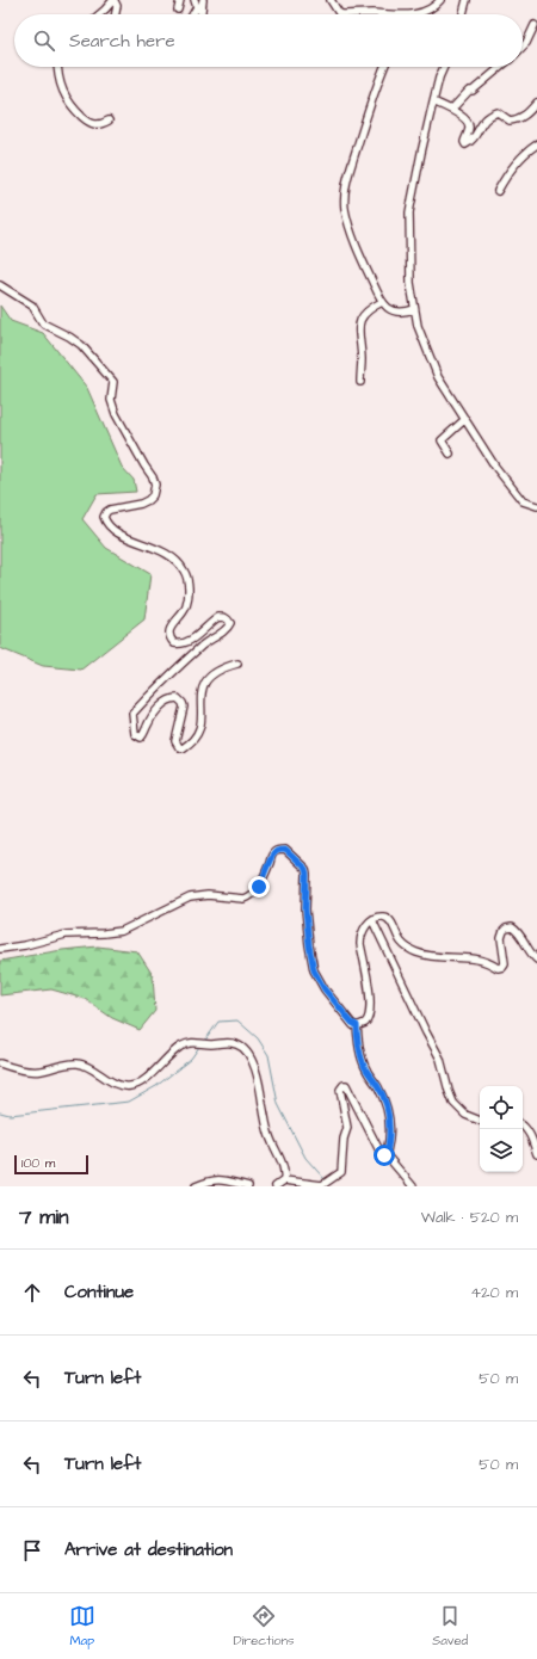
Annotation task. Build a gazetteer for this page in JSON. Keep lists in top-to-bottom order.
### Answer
{
  "scale_bar": "100 m",
  "page": {
    "search": "Search here",
    "scale": "100 m",
    "heading": ["7 min", "Walk · 520 m"],
    "list": [
      ["Continue", "420 m"],
      ["Turn left", "50 m"],
      ["Turn left", "50 m"],
      "Arrive at destination"
    ],
    "nav": ["Map", "Directions", "Saved"]
  }
}
